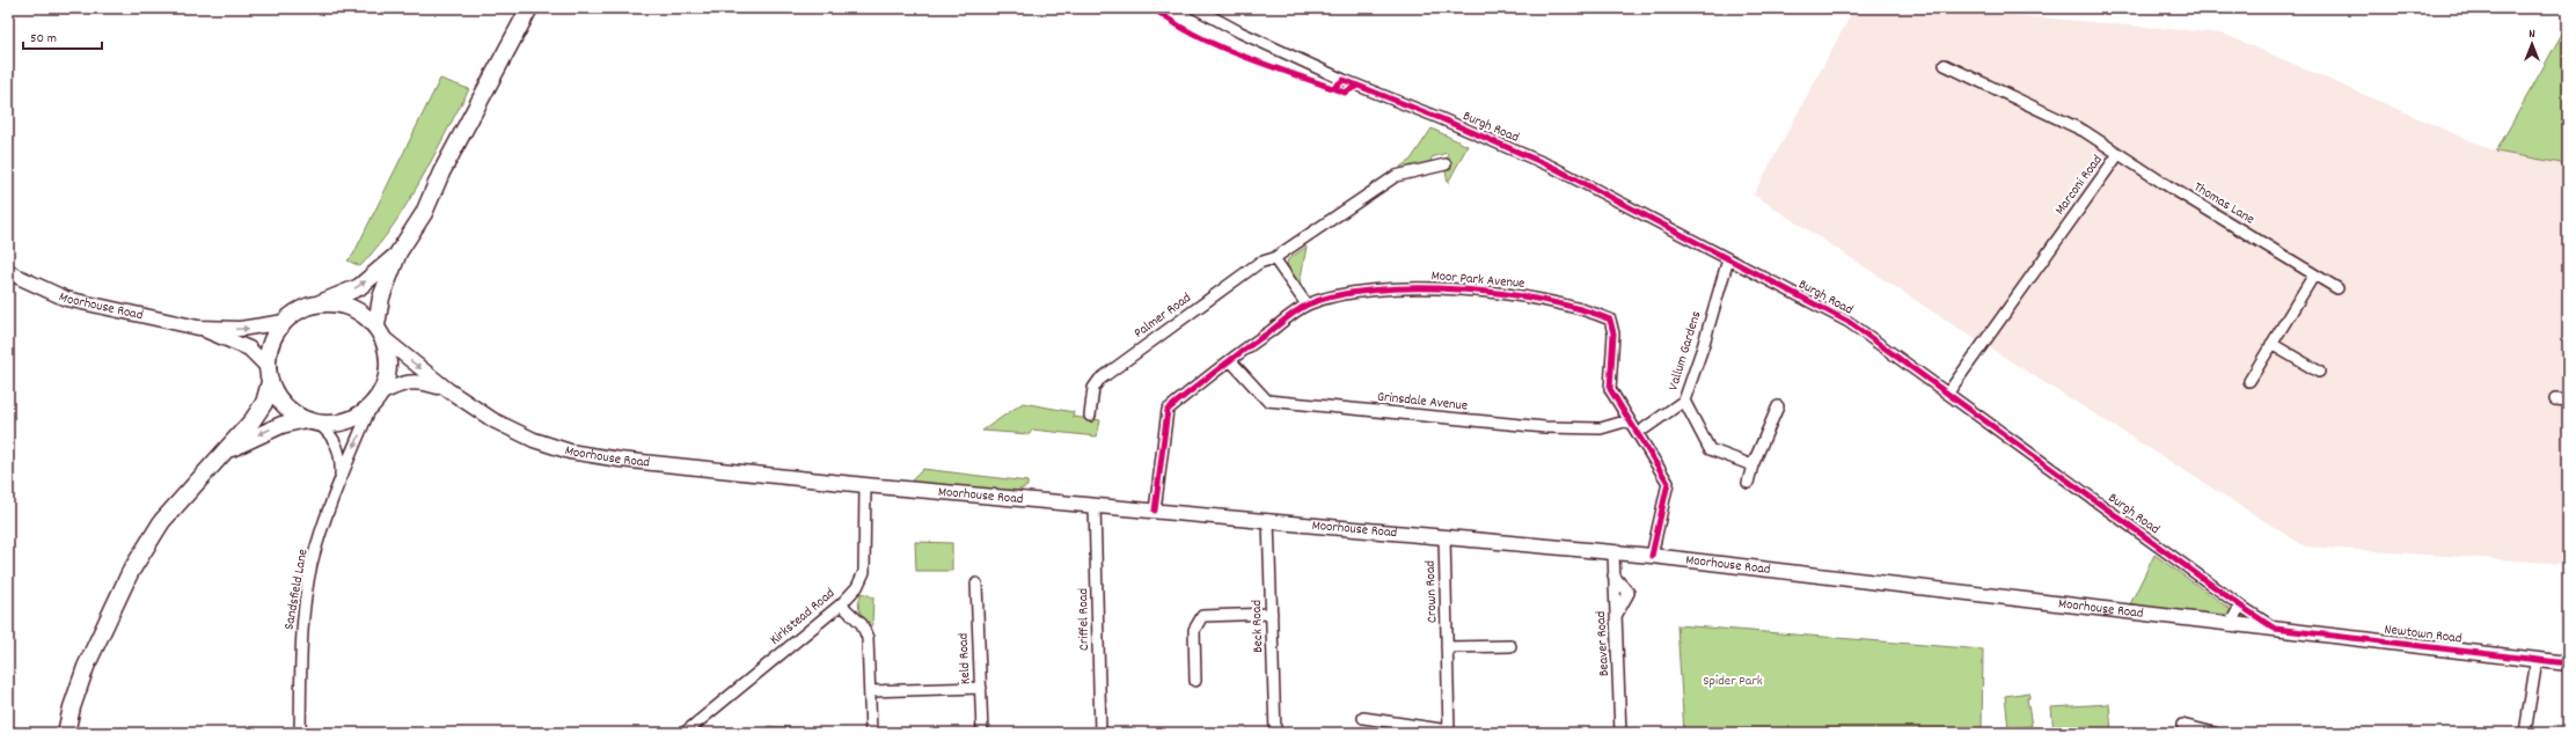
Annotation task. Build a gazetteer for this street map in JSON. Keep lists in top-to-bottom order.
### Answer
{
  "streets": {
    "main road": ["Moorhouse Road", "Newtown Road"],
    "street": [
      "Burgh Road",
      "Marconi Road",
      "Thomas Lane",
      "Moor Park Avenue",
      "Palmer Road",
      "Vallum Gardens",
      "Grinsdale Avenue",
      "Sandsfield Lane",
      "Crown Road",
      "Kirkstead Road",
      "Criffel Road",
      "Beck Road",
      "Beaver Road",
      "Keld Road"
    ]
  },
  "crossings": [
    ["Burgh Road", "Marconi Road"],
    ["Burgh Road", "Moorhouse Road"],
    ["Burgh Road", "Vallum Gardens"],
    ["Burgh Road", "Newtown Road"],
    ["Marconi Road", "Thomas Lane"],
    ["Moor Park Avenue", "Moorhouse Road"],
    ["Moor Park Avenue", "Grinsdale Avenue"],
    ["Moorhouse Road", "Crown Road"],
    ["Moorhouse Road", "Kirkstead Road"],
    ["Moorhouse Road", "Criffel Road"],
    ["Moorhouse Road", "Beck Road"],
    ["Moorhouse Road", "Newtown Road"],
    ["Moorhouse Road", "Beaver Road"]
  ],
  "parks": ["Spider Park"],
  "scale_bar": "50 m",
  "north": "top"
}
